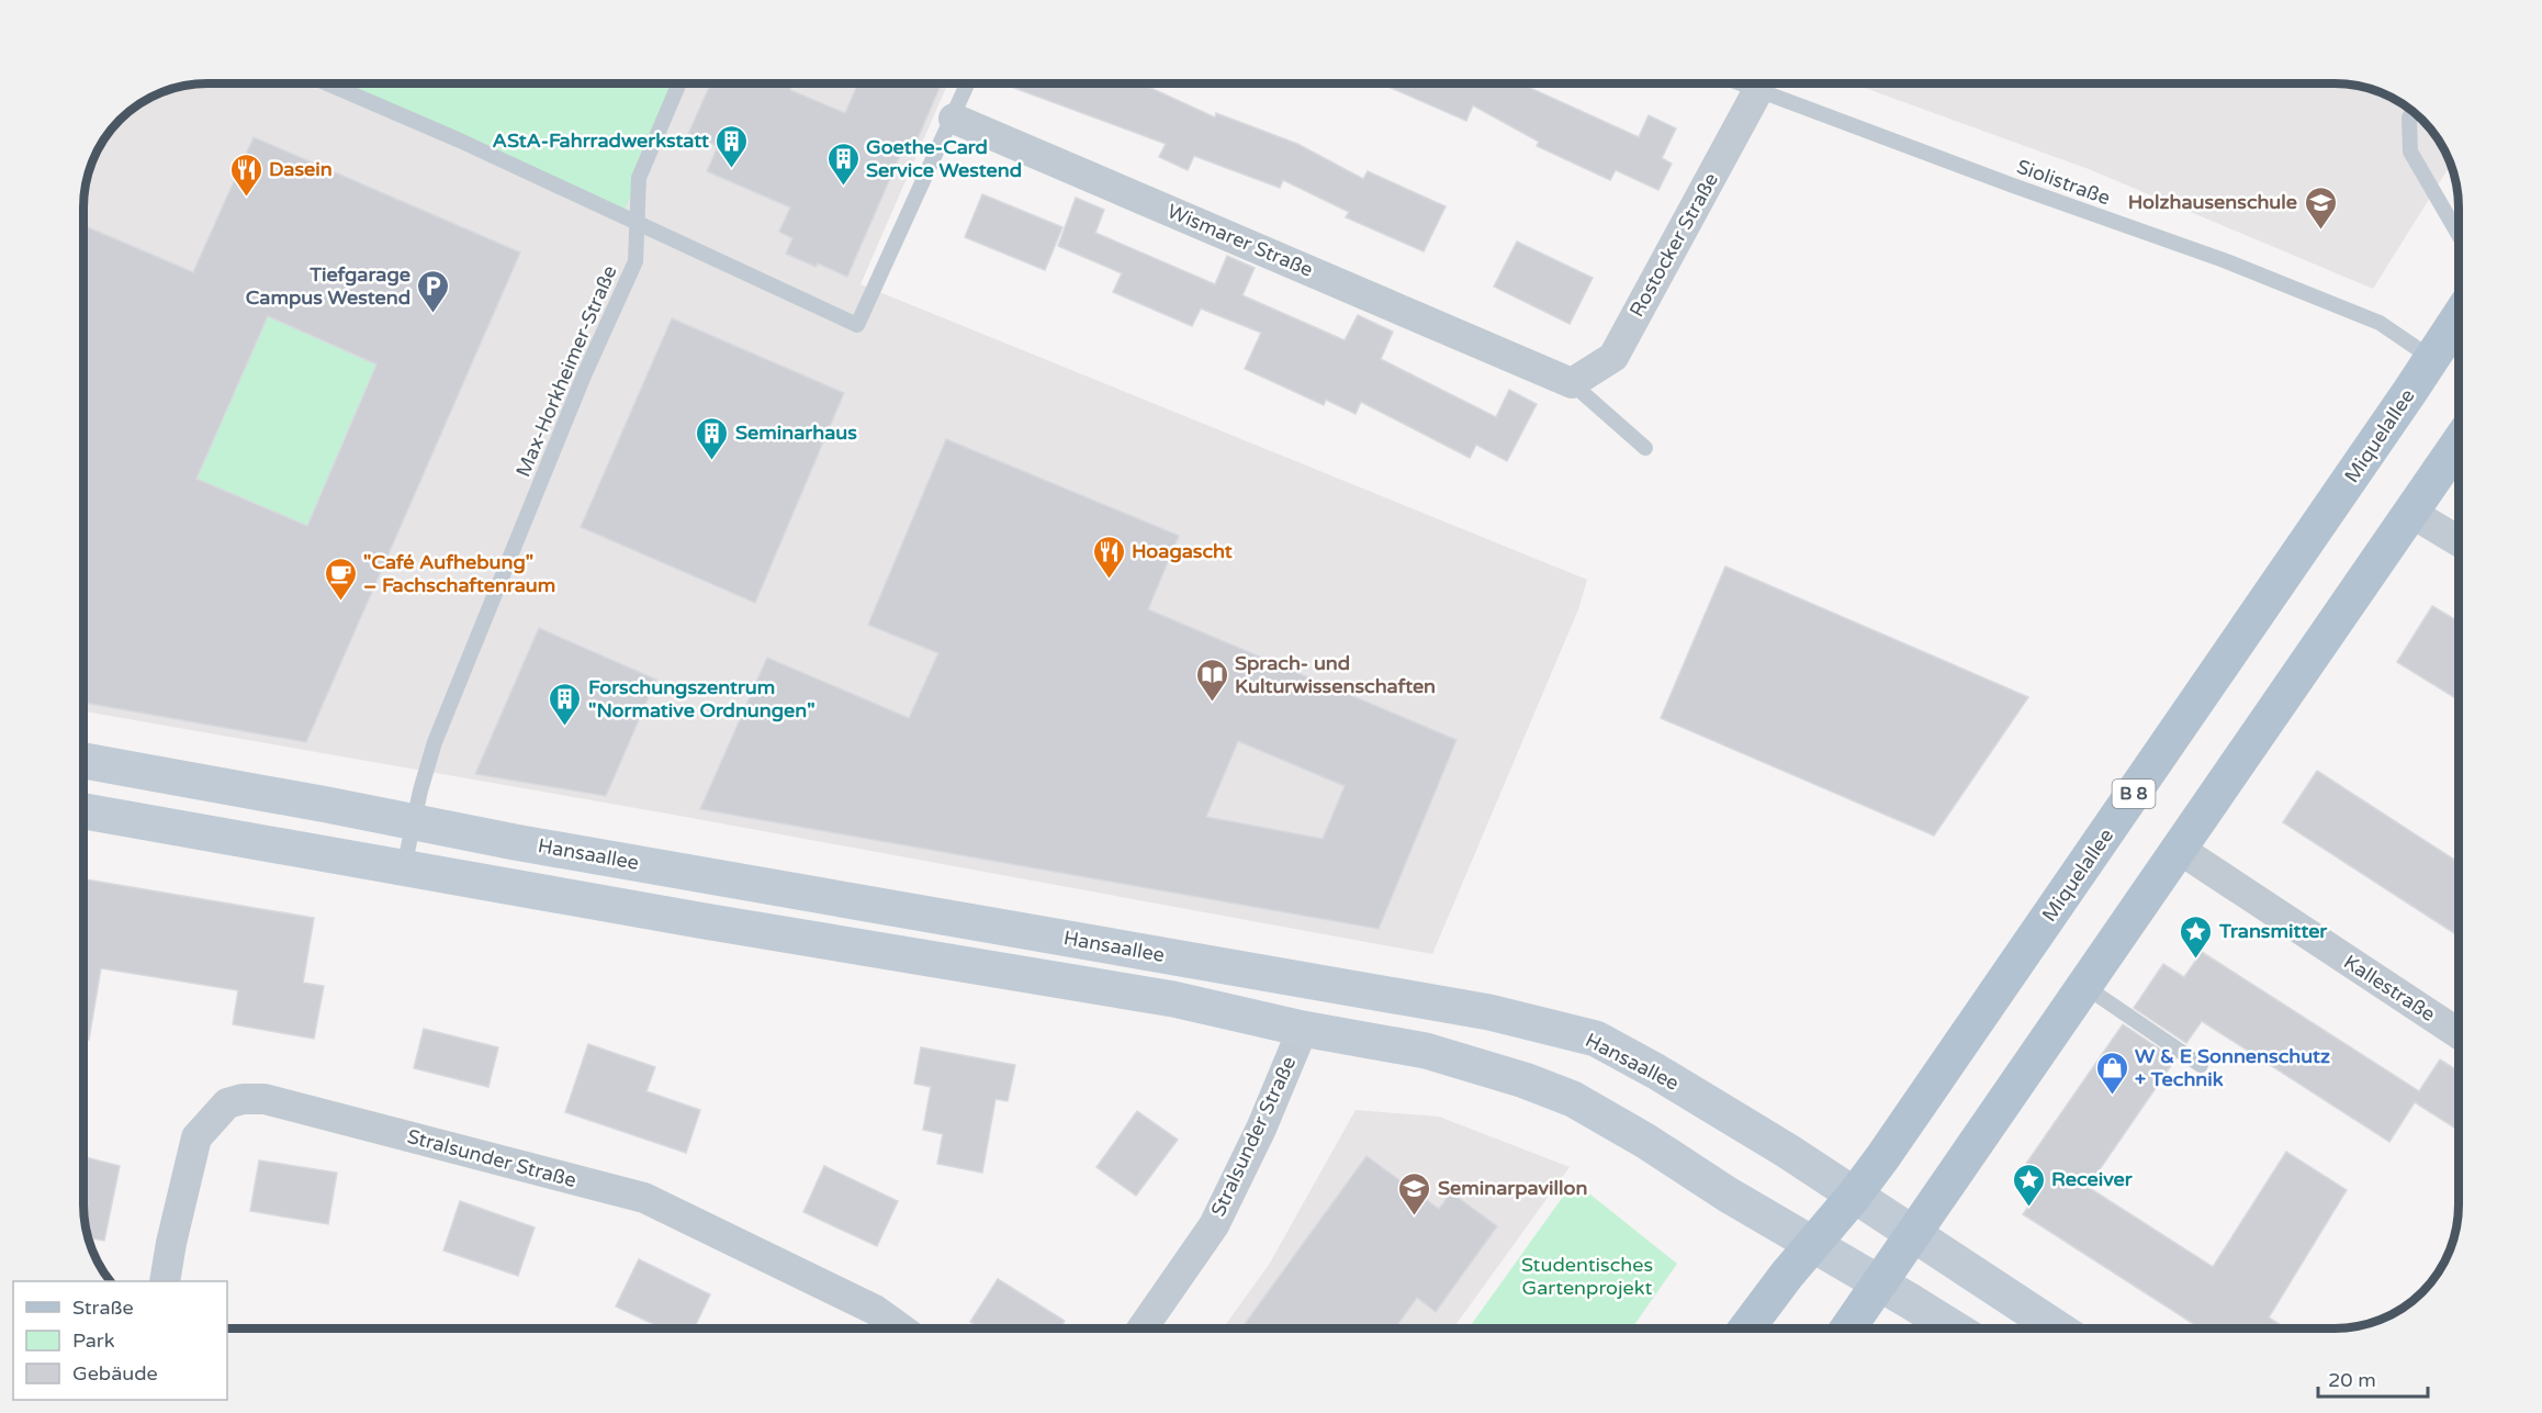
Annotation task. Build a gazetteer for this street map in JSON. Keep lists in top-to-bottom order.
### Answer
{
  "streets": {
    "main road": ["Miquelallee", "B 8", "Hansaallee"],
    "street": [
      "Wismarer Straße",
      "Rostocker Straße",
      "Kallestraße",
      "Stralsunder Straße"
    ],
    "lane": ["Siolistraße", "Max-Horkheimer-Straße"]
  },
  "crossings": [
    ["Siolistraße", "Rostocker Straße"],
    ["Siolistraße", "Miquelallee"],
    ["Wismarer Straße", "Rostocker Straße"],
    ["Max-Horkheimer-Straße", "Hansaallee"],
    ["Miquelallee", "Hansaallee"],
    ["Hansaallee", "Stralsunder Straße"]
  ],
  "parks": ["Studentisches Gartenprojekt"],
  "places": {
    "building": [
      "AStA-Fahrradwerkstatt",
      "Goethe-Card Service Westend",
      "Seminarhaus",
      "Forschungszentrum \"Normative Ordnungen\""
    ],
    "restaurant": ["Dasein", "Hoagascht"],
    "school or university": ["Holzhausenschule", "Seminarpavillon"],
    "parking": ["Tiefgarage Campus Westend"],
    "cafe": ["\"Café Aufhebung\" – Fachschaftenraum"],
    "library": ["Sprach- und Kulturwissenschaften"],
    "place": ["Transmitter", "Receiver"],
    "shop": ["W & E Sonnenschutz + Technik"]
  },
  "legend": ["Straße", "Park", "Gebäude"],
  "scale_bar": "20 m"
}
